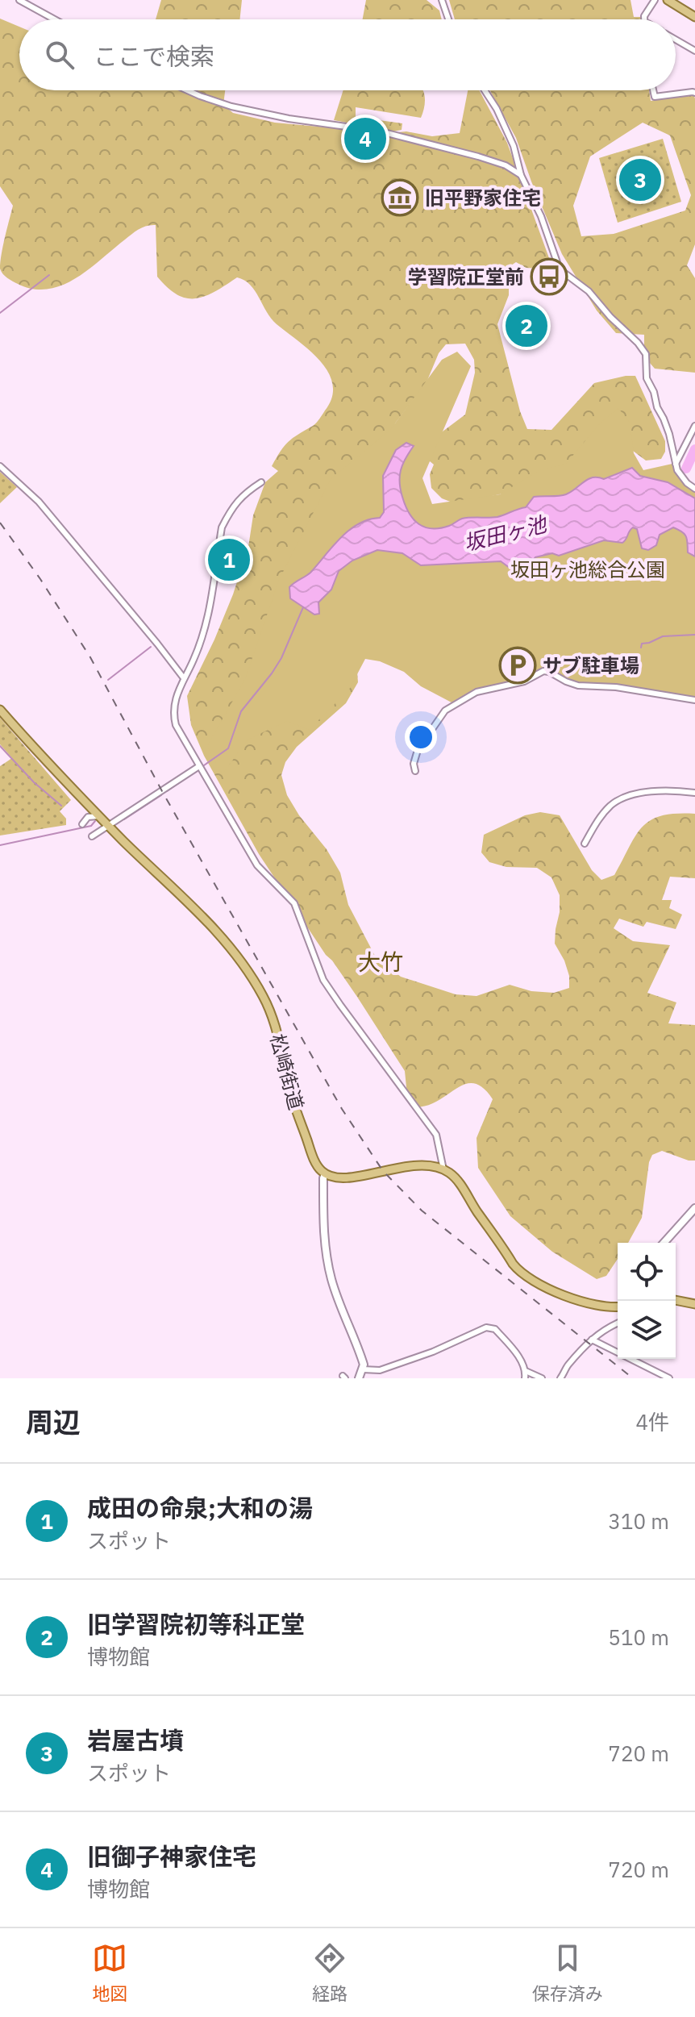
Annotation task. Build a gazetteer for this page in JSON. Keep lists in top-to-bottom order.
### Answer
{
  "streets": {
    "main road": ["松崎街道"]
  },
  "districts": ["大竹"],
  "water": ["坂田ヶ池"],
  "parks": ["坂田ヶ池総合公園"],
  "places": {
    "museum": ["旧平野家住宅"],
    "bus stop": ["学習院正堂前"],
    "parking": ["サブ駐車場"]
  },
  "page": {
    "search": "ここで検索",
    "pins": [
      "4",
      "3",
      "2",
      "1"
    ],
    "heading": ["周辺", "4件"],
    "list": [
      {
        "mark": "1",
        "name": "成田の命泉;大和の湯",
        "note": "スポット",
        "value": "310 m"
      },
      {
        "mark": "2",
        "name": "旧学習院初等科正堂",
        "note": "博物館",
        "value": "510 m"
      },
      {
        "mark": "3",
        "name": "岩屋古墳",
        "note": "スポット",
        "value": "720 m"
      },
      {
        "mark": "4",
        "name": "旧御子神家住宅",
        "note": "博物館",
        "value": "720 m"
      }
    ],
    "nav": ["地図", "経路", "保存済み"]
  }
}
